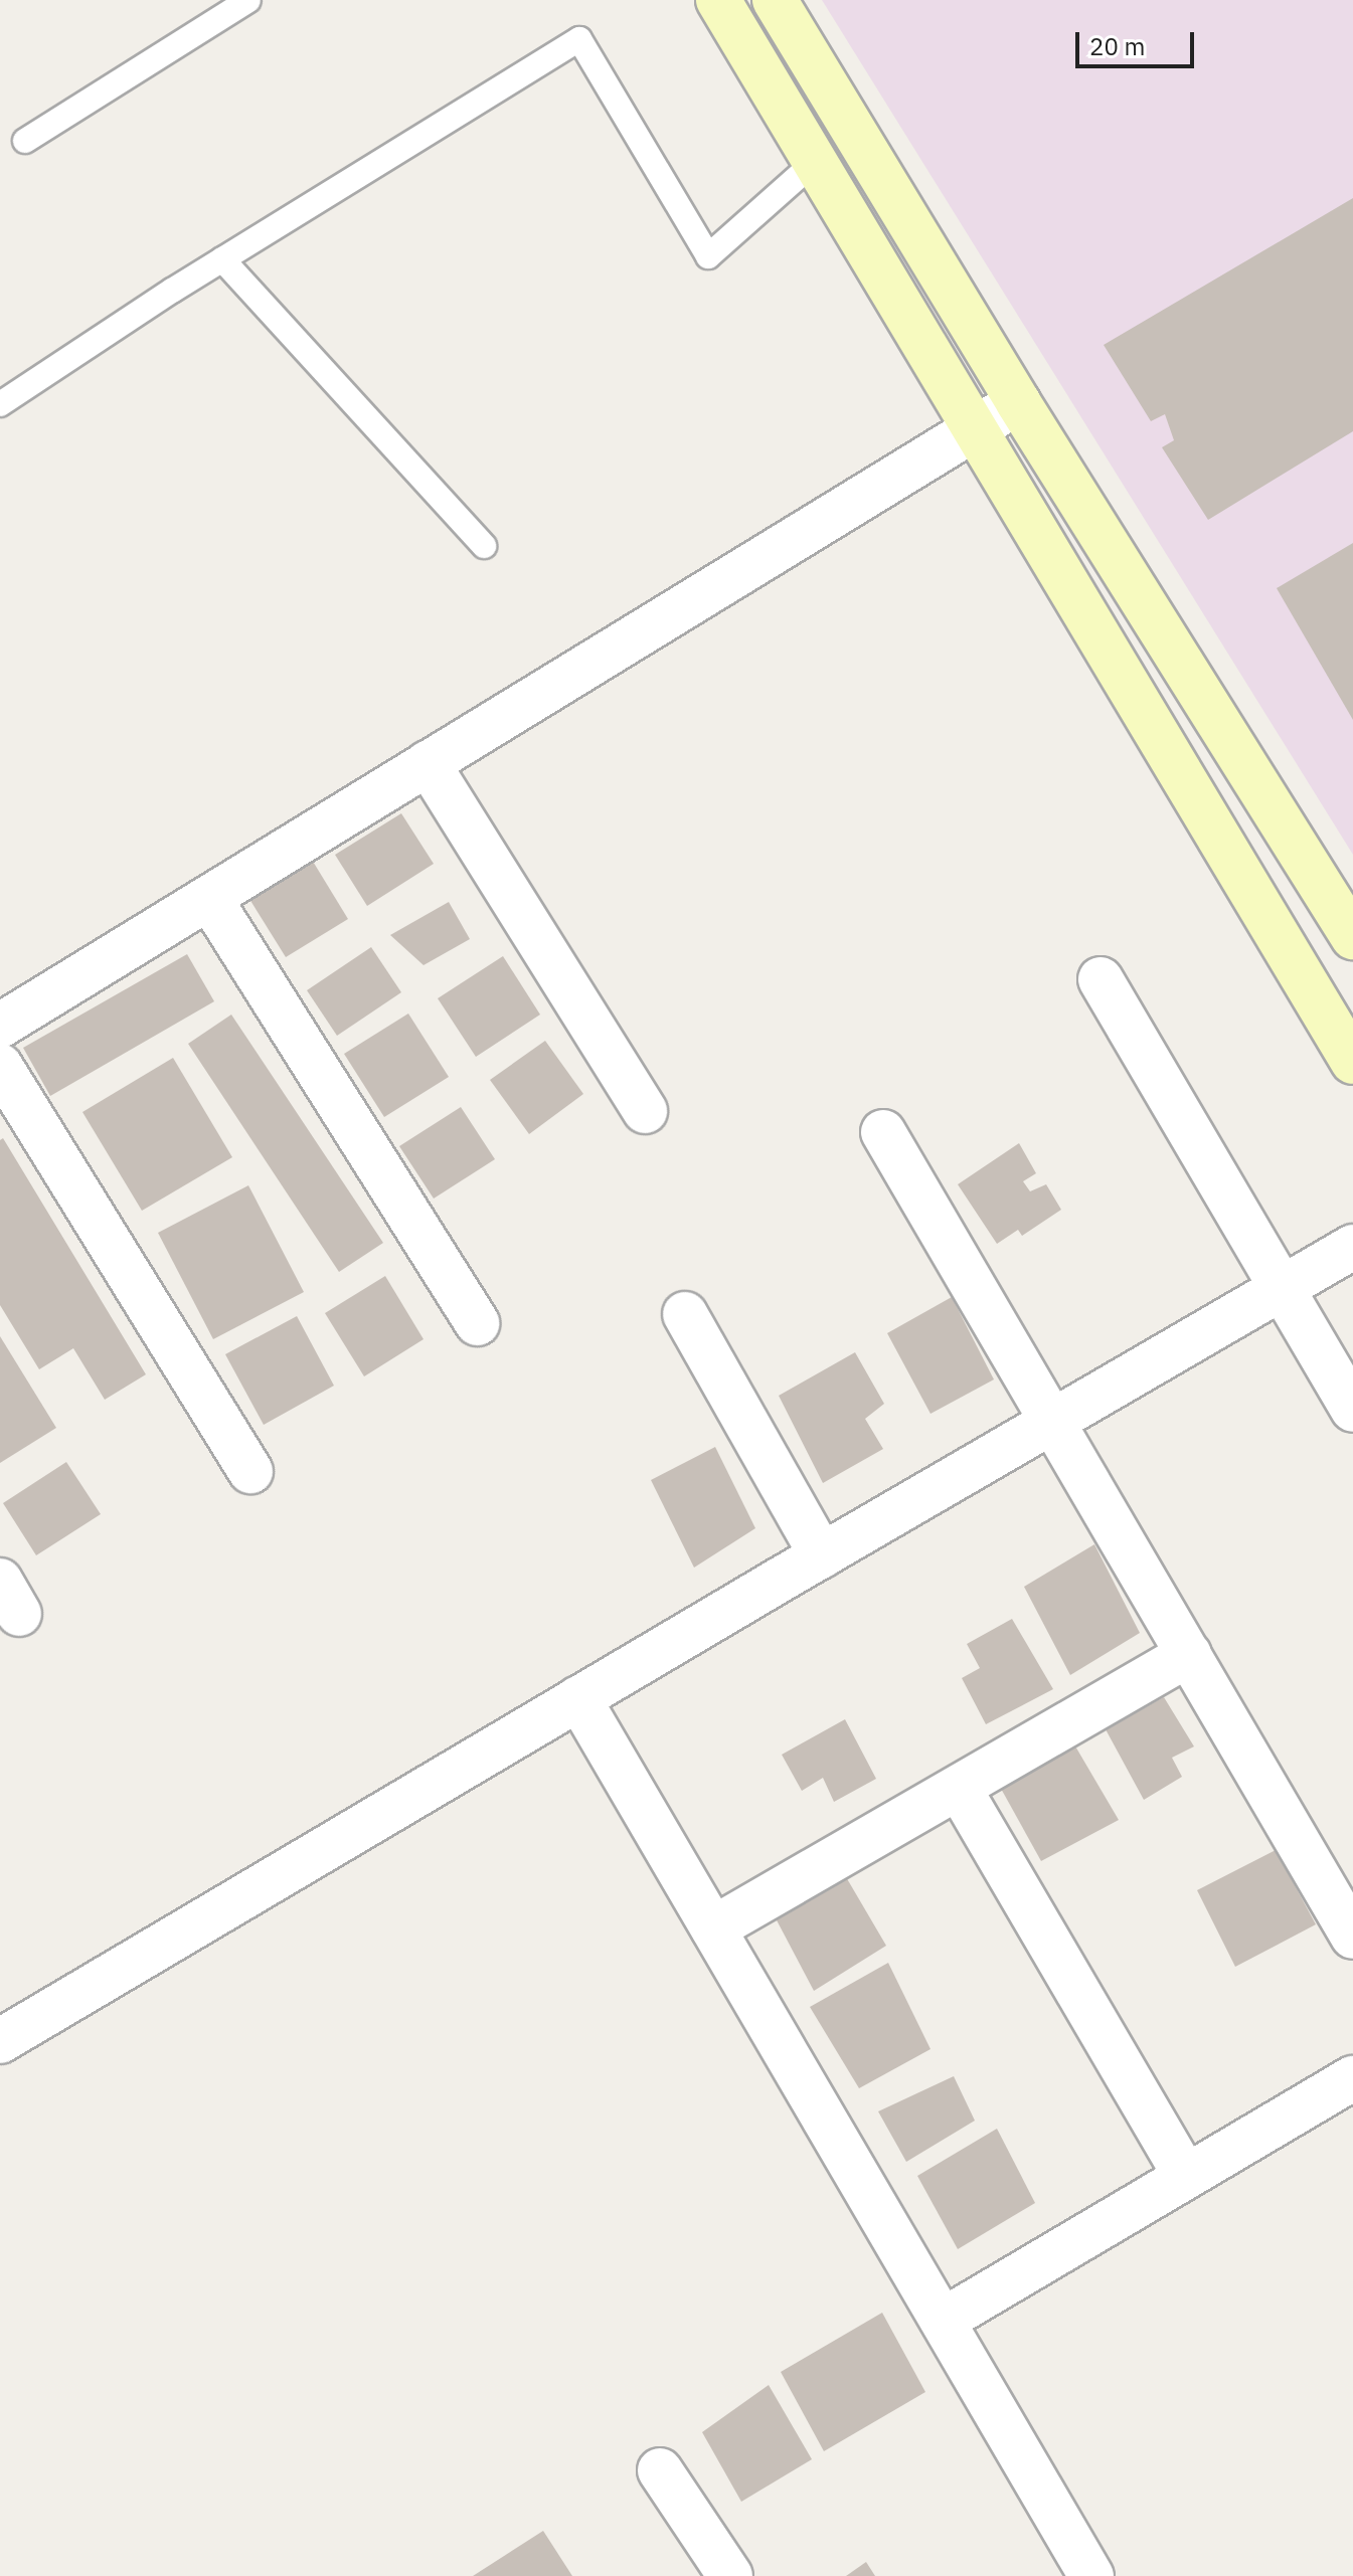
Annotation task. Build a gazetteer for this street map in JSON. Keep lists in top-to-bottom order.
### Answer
{
  "scale_bar": "20 m"
}
